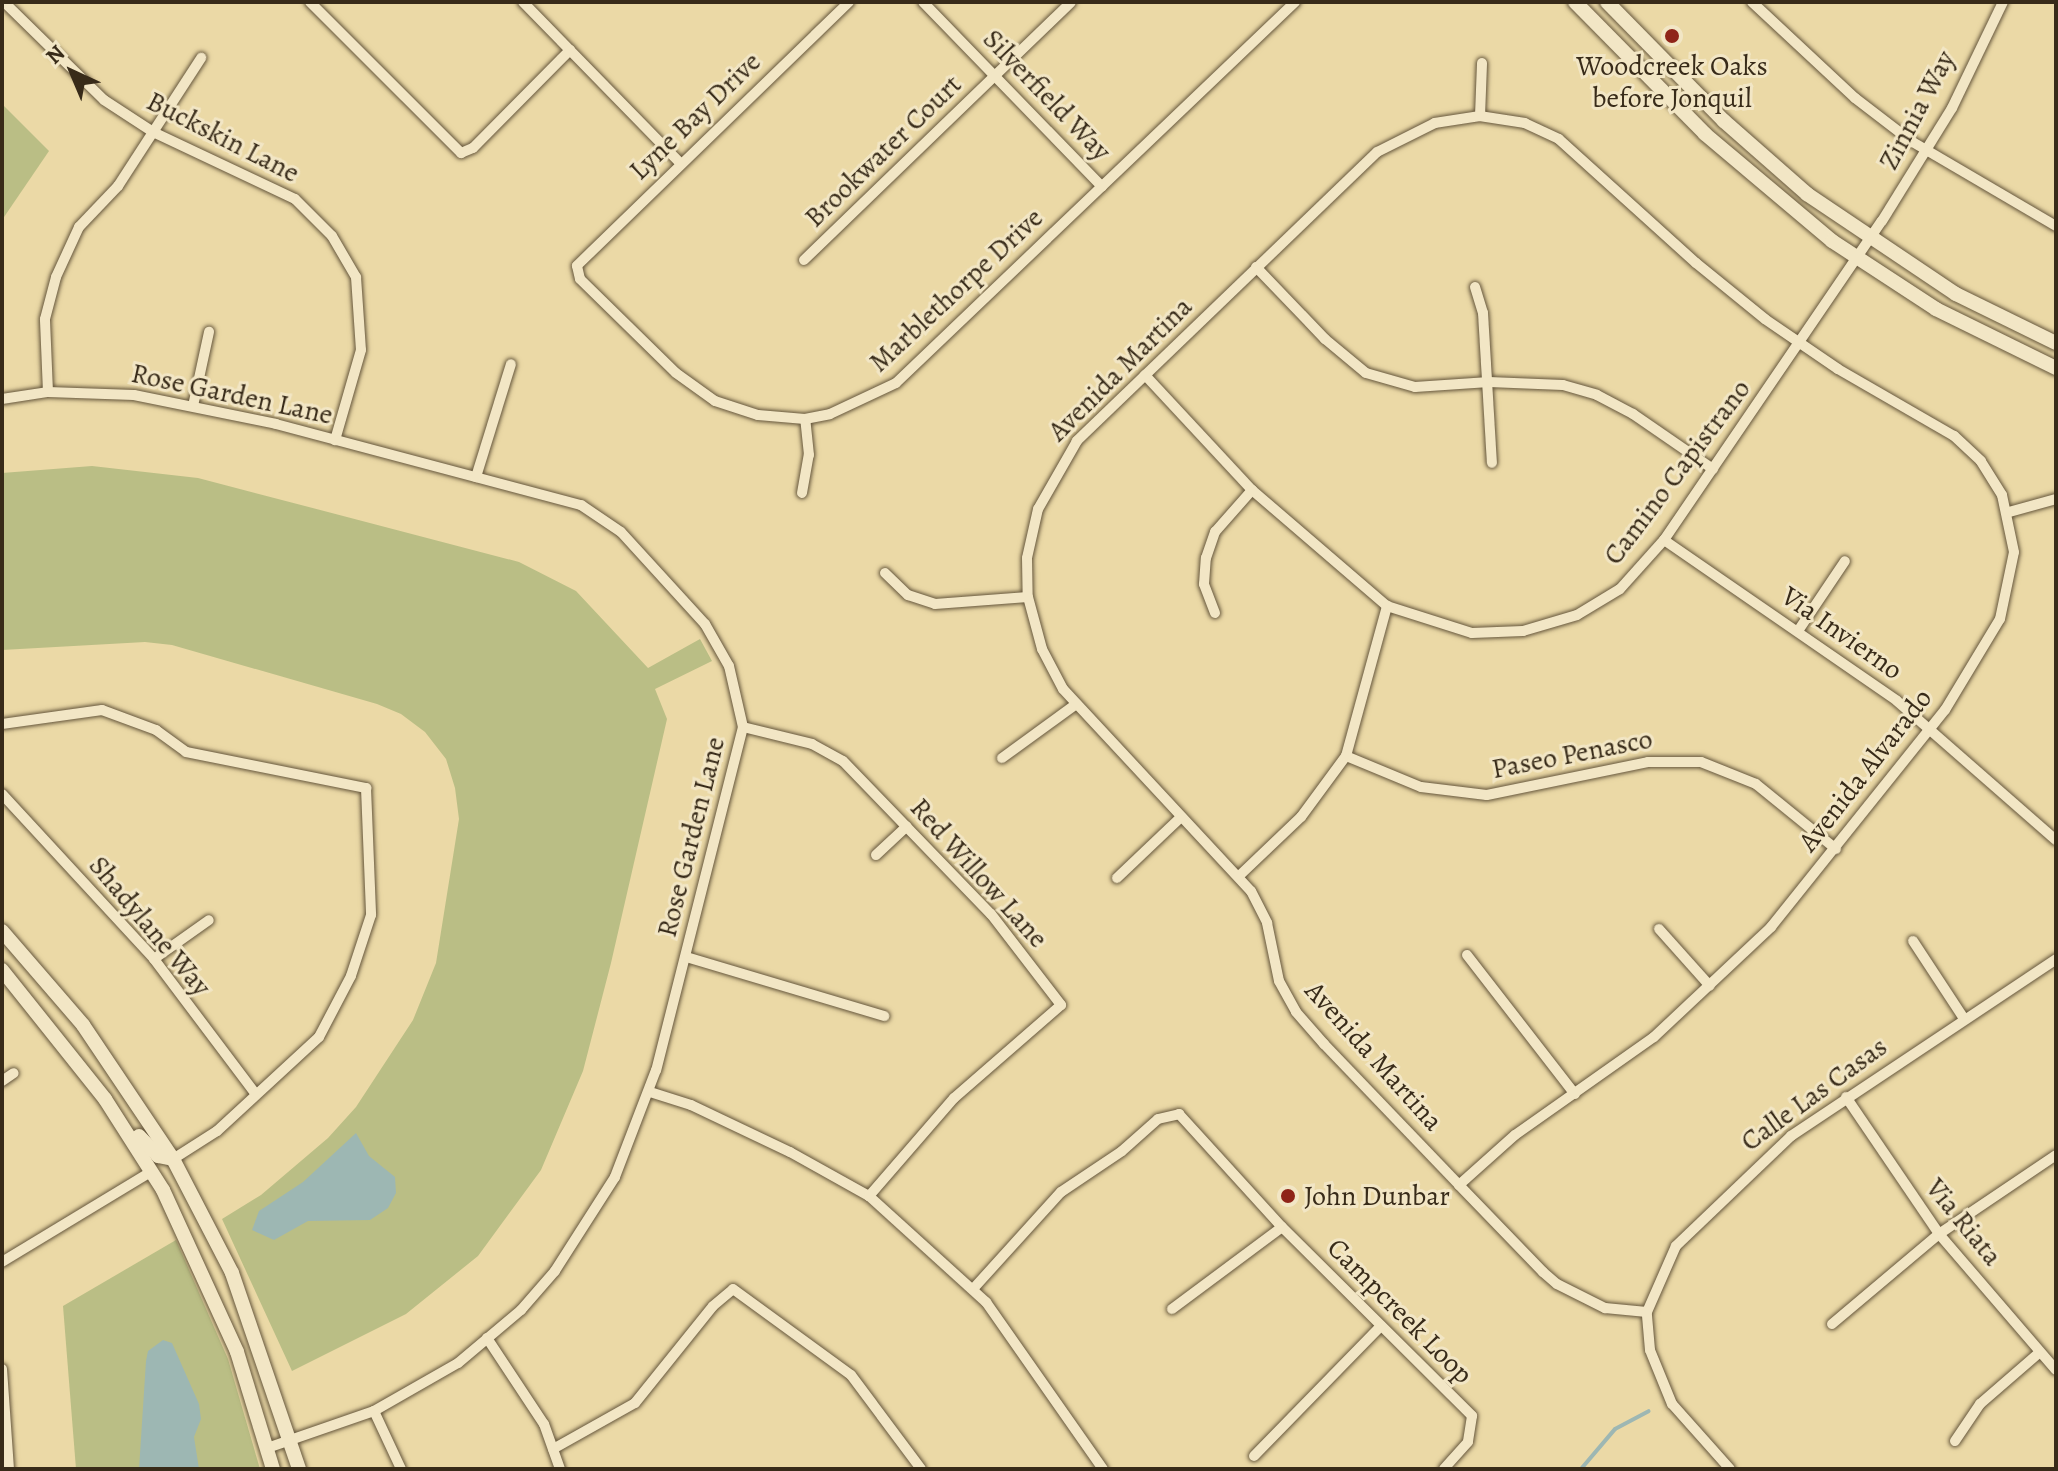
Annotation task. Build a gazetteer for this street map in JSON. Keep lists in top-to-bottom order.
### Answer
{
  "streets": {
    "street": [
      "Silverfield Way",
      "Zinnia Way",
      "Lyne Bay Drive",
      "Buckskin Lane",
      "Brookwater Court",
      "Marblethorpe Drive",
      "Avenida Martina",
      "Rose Garden Lane",
      "Camino Capistrano",
      "Via Invierno",
      "Paseo Penasco",
      "Avenida Alvarado",
      "Red Willow Lane",
      "Shadylane Way",
      "Calle Las Casas",
      "Via Riata",
      "Campcreek Loop"
    ]
  },
  "crossings": [
    ["Silverfield Way", "Brookwater Court"],
    ["Silverfield Way", "Marblethorpe Drive"],
    ["Zinnia Way", "Camino Capistrano"],
    ["Lyne Bay Drive", "Marblethorpe Drive"],
    ["Buckskin Lane", "Rose Garden Lane"],
    ["Avenida Martina", "Camino Capistrano"],
    ["Avenida Martina", "Avenida Alvarado"],
    ["Avenida Martina", "Calle Las Casas"],
    ["Rose Garden Lane", "Red Willow Lane"],
    ["Camino Capistrano", "Via Invierno"],
    ["Camino Capistrano", "Avenida Alvarado"],
    ["Via Invierno", "Avenida Alvarado"],
    ["Paseo Penasco", "Avenida Alvarado"],
    ["Calle Las Casas", "Via Riata"]
  ],
  "places": ["Woodcreek Oaks before Jonquil", "John Dunbar"],
  "north": "top left"
}
